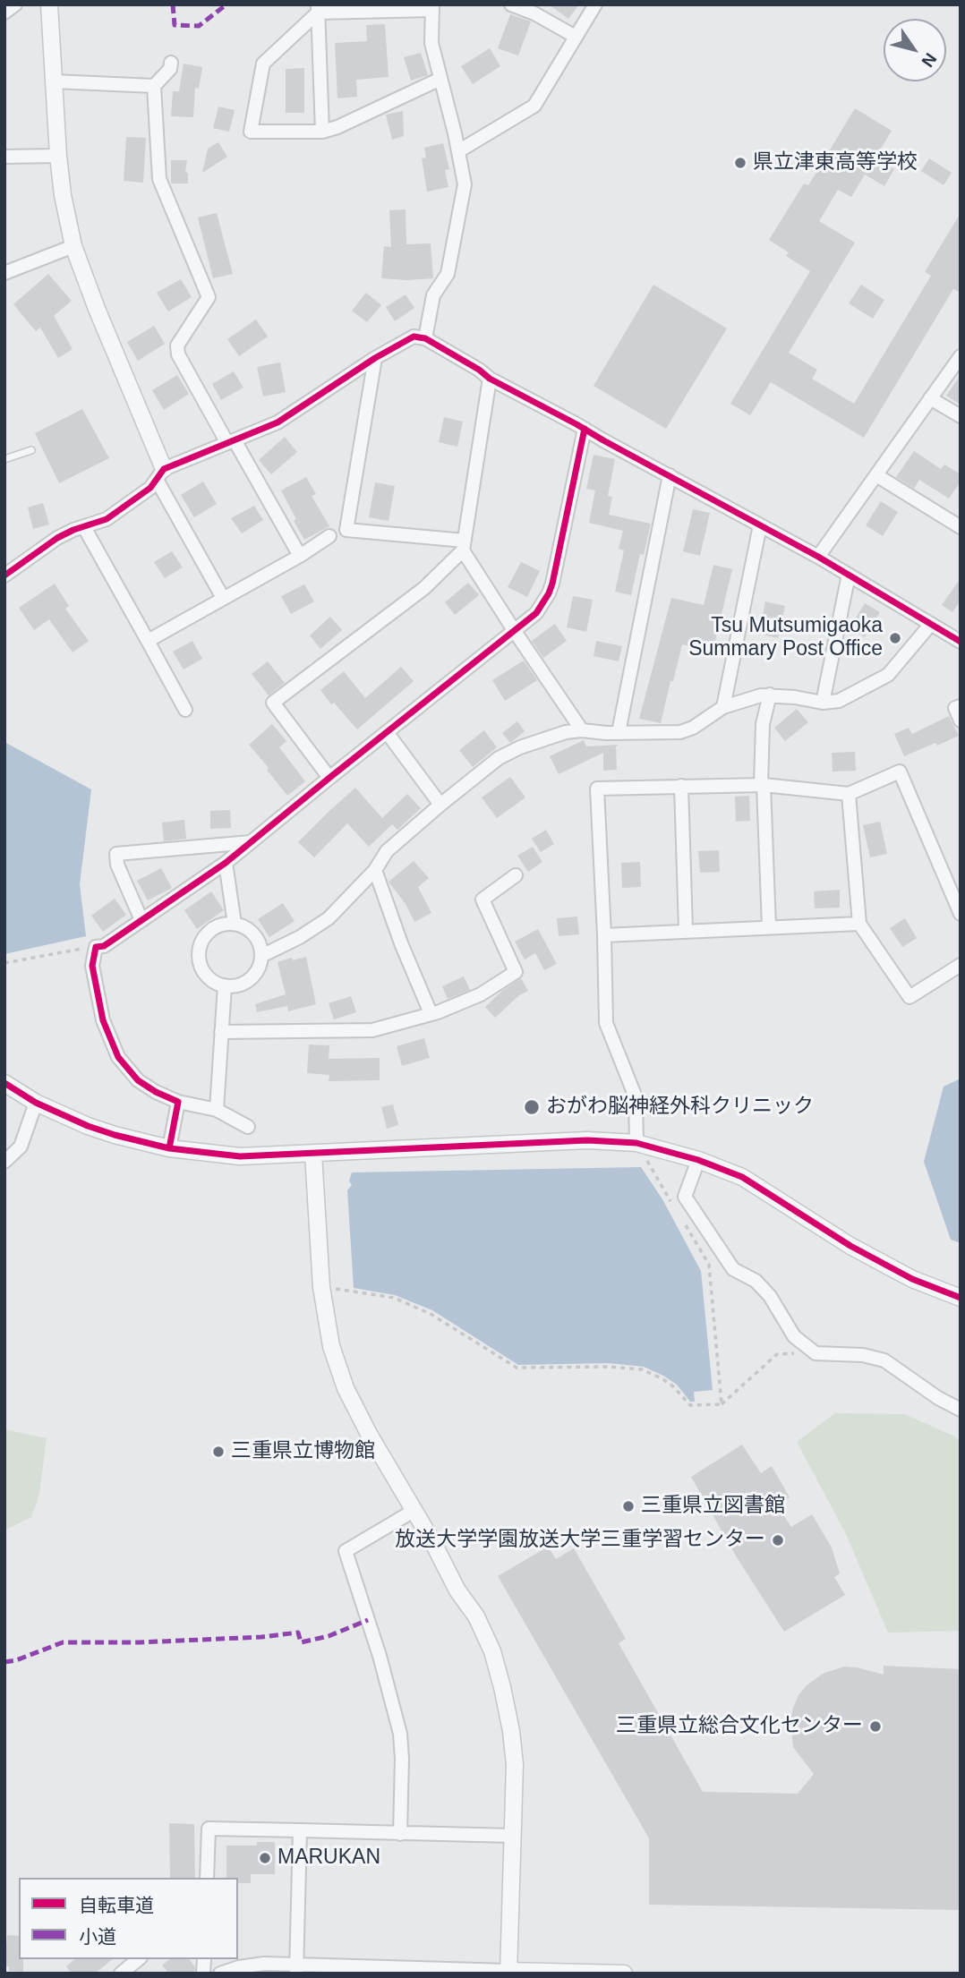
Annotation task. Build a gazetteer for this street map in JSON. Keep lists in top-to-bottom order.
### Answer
{
  "places": [
    "県立津東高等学校",
    "Tsu Mutsumigaoka Summary Post Office",
    "おがわ脳神経外科クリニック",
    "三重県立博物館",
    "三重県立図書館",
    "放送大学学園放送大学三重学習センター",
    "三重県立総合文化センター",
    "MARUKAN"
  ],
  "legend": ["自転車道", "小道"],
  "north": "bottom right"
}
